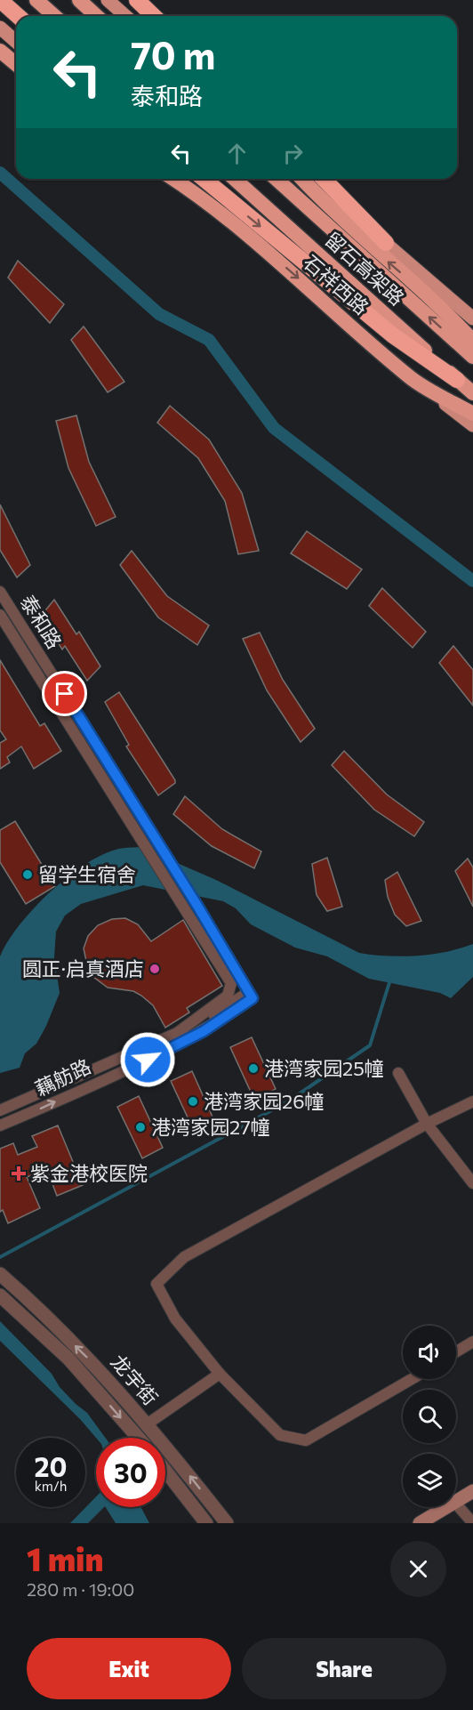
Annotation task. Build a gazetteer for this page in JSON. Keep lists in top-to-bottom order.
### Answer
{
  "streets": {
    "highway": ["留石高架路", "石祥西路"],
    "street": ["泰和路", "藕舫路", "龙宇街"]
  },
  "crossings": [
    ["泰和路", "藕舫路"]
  ],
  "places": {
    "other": [
      "留学生宿舍",
      "圆正·启真酒店",
      "港湾家园25幢",
      "港湾家园26幢",
      "港湾家园27幢"
    ],
    "health": ["紫金港校医院"]
  },
  "page": {
    "turn": ["70 m", "泰和路"],
    "speed": "20 km/h",
    "limit": "30",
    "heading": ["1 min", "280 m · 19:00"],
    "buttons": ["Exit", "Share"]
  }
}
